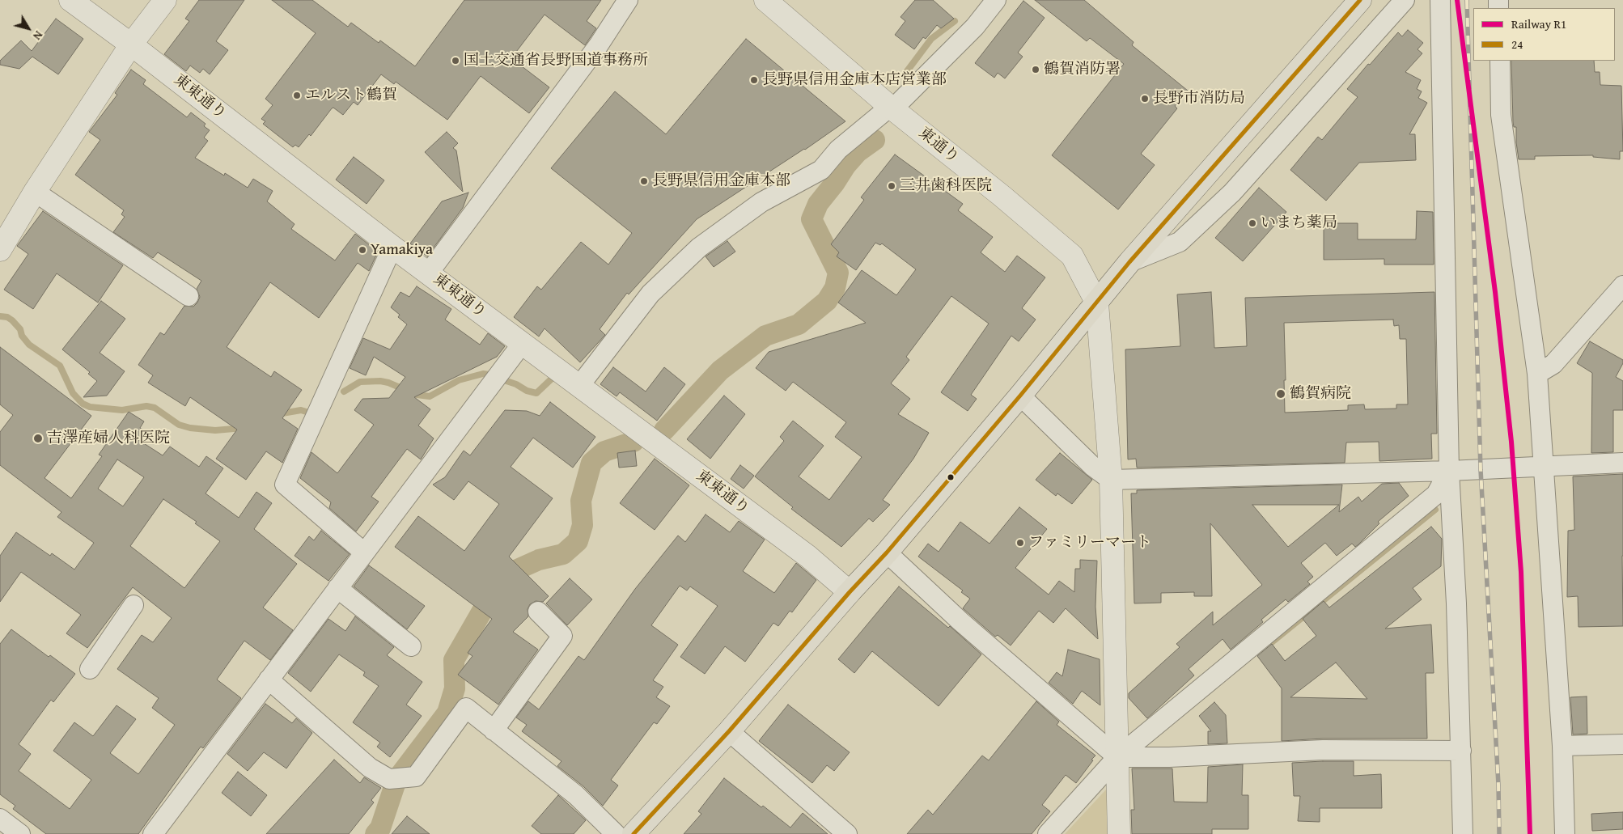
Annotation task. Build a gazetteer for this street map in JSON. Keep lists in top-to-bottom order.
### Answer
{
  "streets": {
    "street": ["東東通り", "東通り"]
  },
  "places": [
    "国土交通省長野国道事務所",
    "鶴賀消防署",
    "長野県信用金庫本店営業部",
    "エルスト鶴賀",
    "長野市消防局",
    "長野県信用金庫本部",
    "三井歯科医院",
    "いまち薬局",
    "Yamakiya",
    "鶴賀病院",
    "吉澤産婦人科医院",
    "ファミリーマート"
  ],
  "lines": ["rail line R1", "transit line 24"],
  "legend": ["Railway R1", "24"],
  "north": "bottom right"
}
